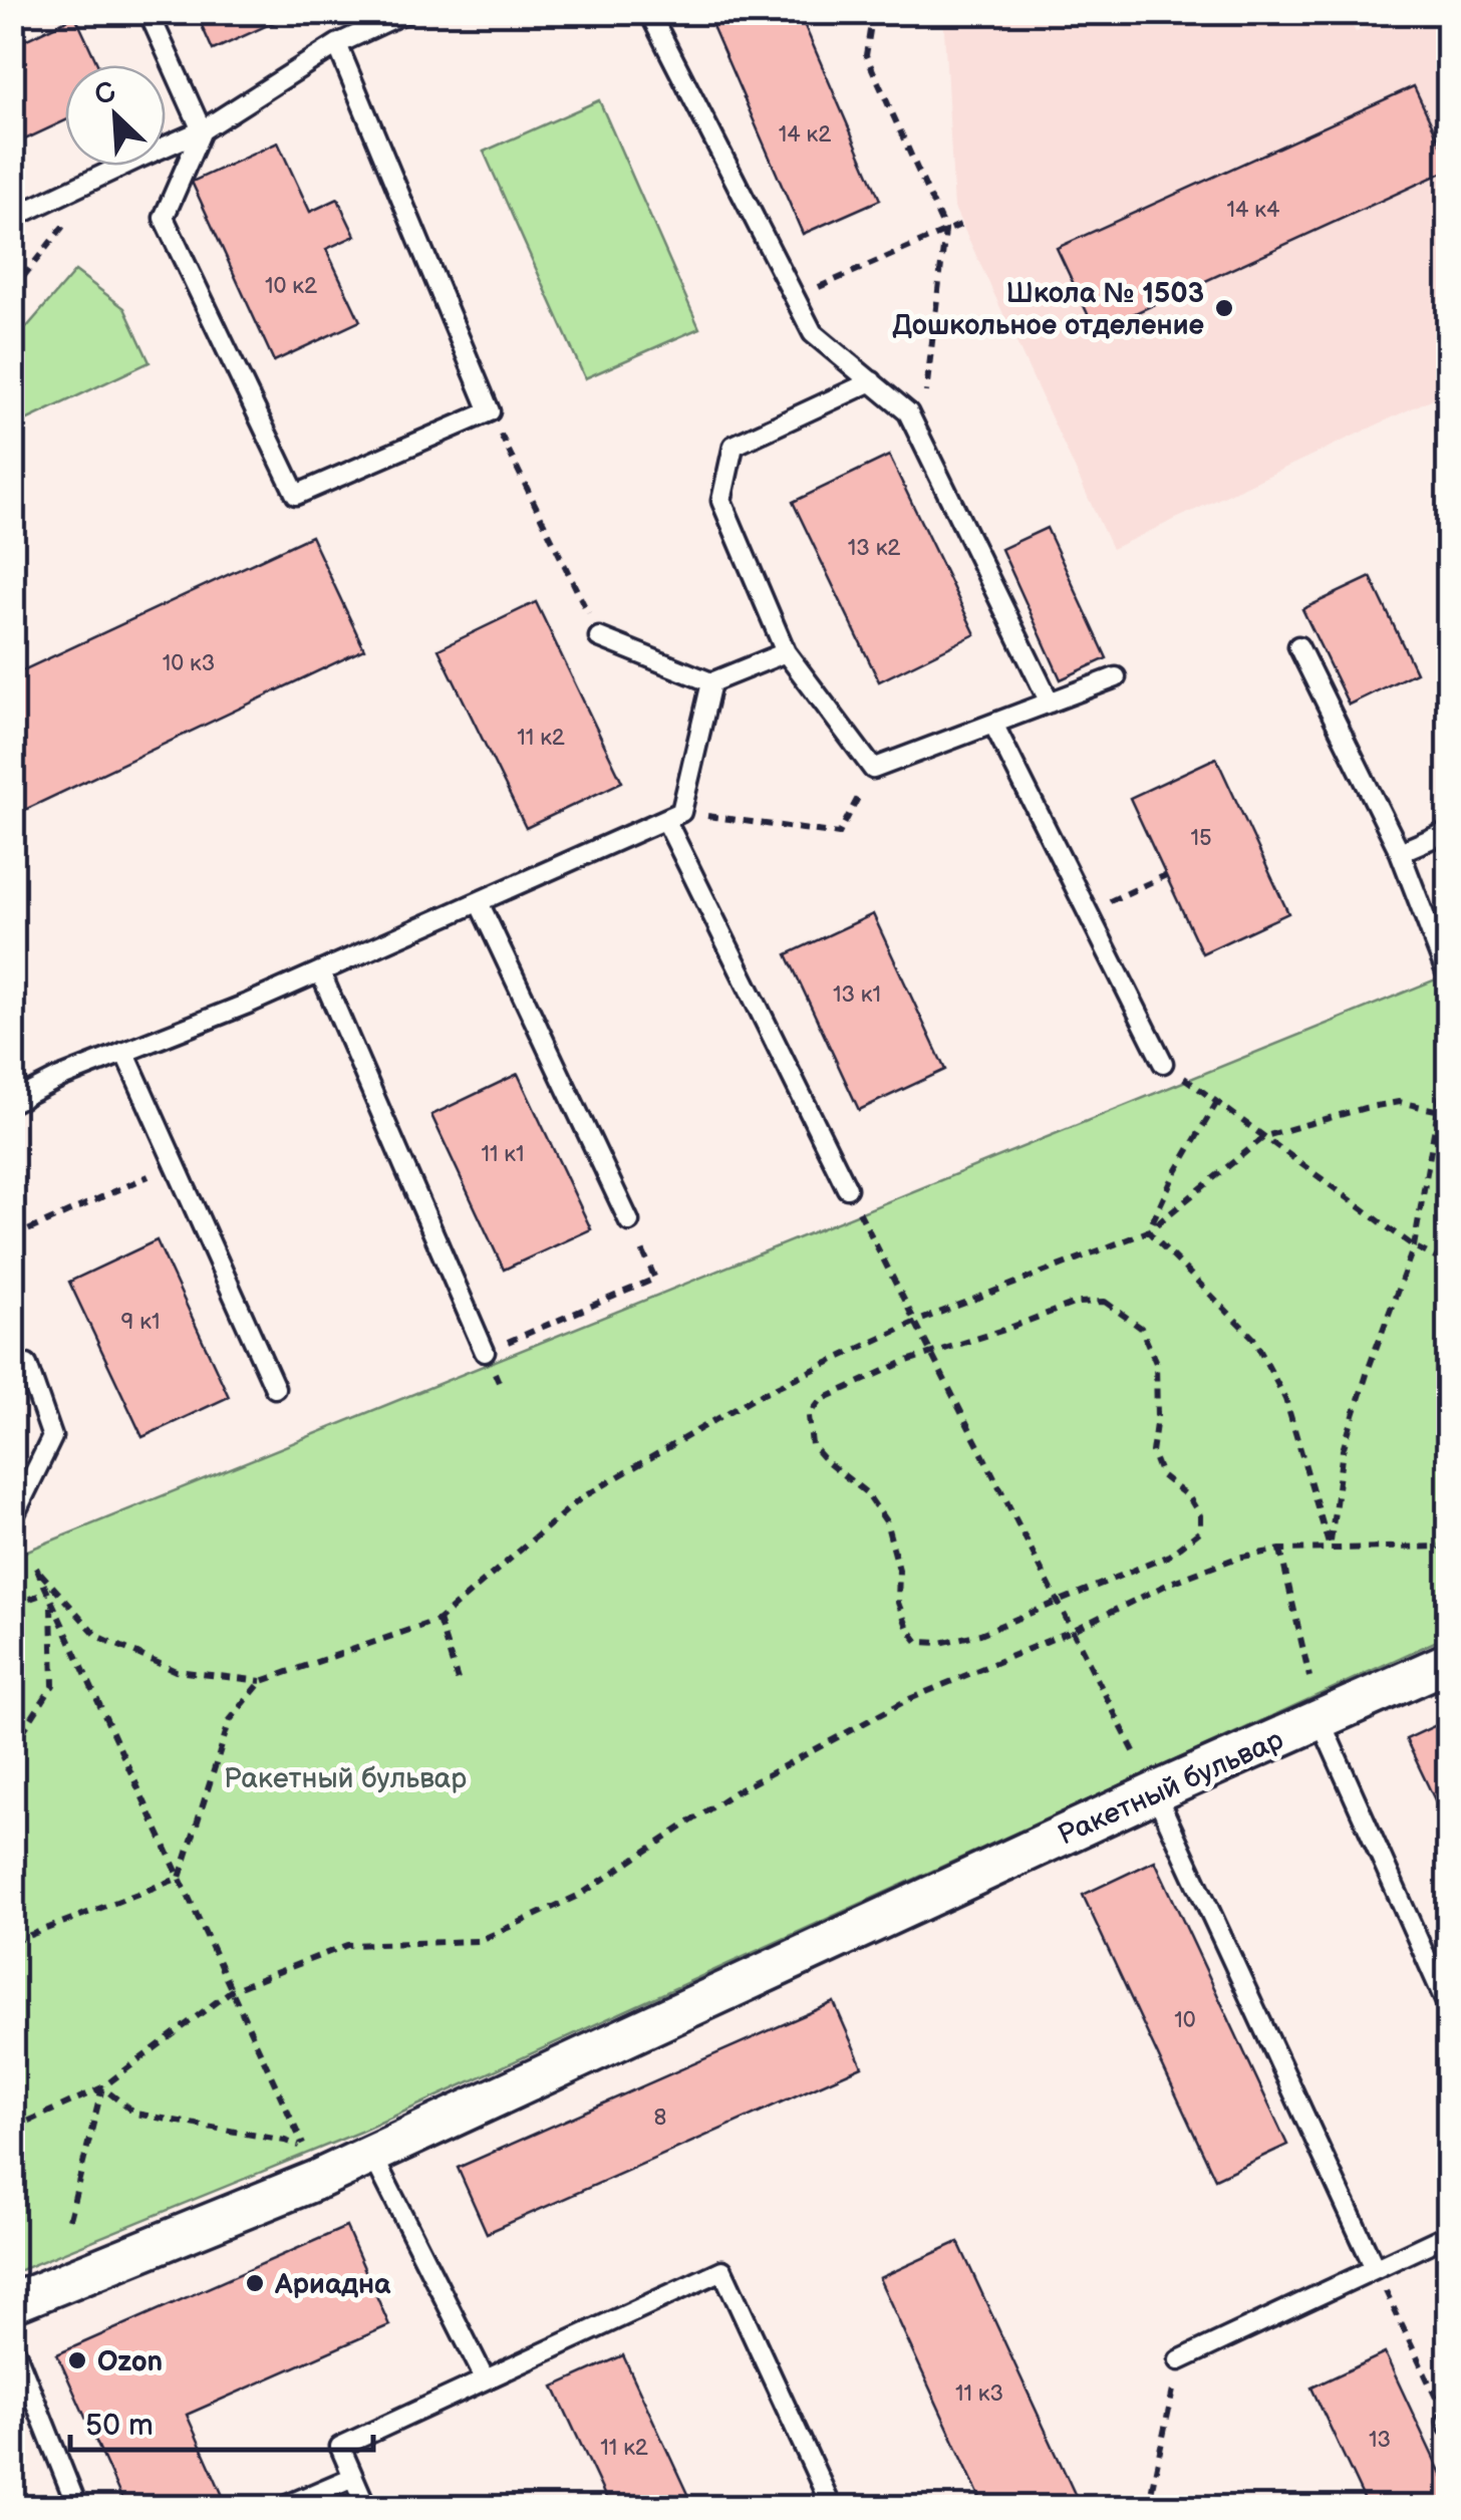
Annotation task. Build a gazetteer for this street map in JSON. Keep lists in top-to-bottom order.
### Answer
{
  "streets": {
    "street": ["Ракетный бульвар"]
  },
  "parks": ["Ракетный бульвар"],
  "places": ["Школа № 1503 Дошкольное отделение", "Ариадна", "Ozon"],
  "house_numbers": [
    "14 к2",
    "14 к4",
    "10 к2",
    "13 к2",
    "10 к3",
    "11 к2",
    "15",
    "13 к1",
    "11 к1",
    "9 к1",
    "10",
    "8",
    "11 к3",
    "13",
    "11 к2"
  ],
  "scale_bar": "50 m",
  "north": "top left"
}
